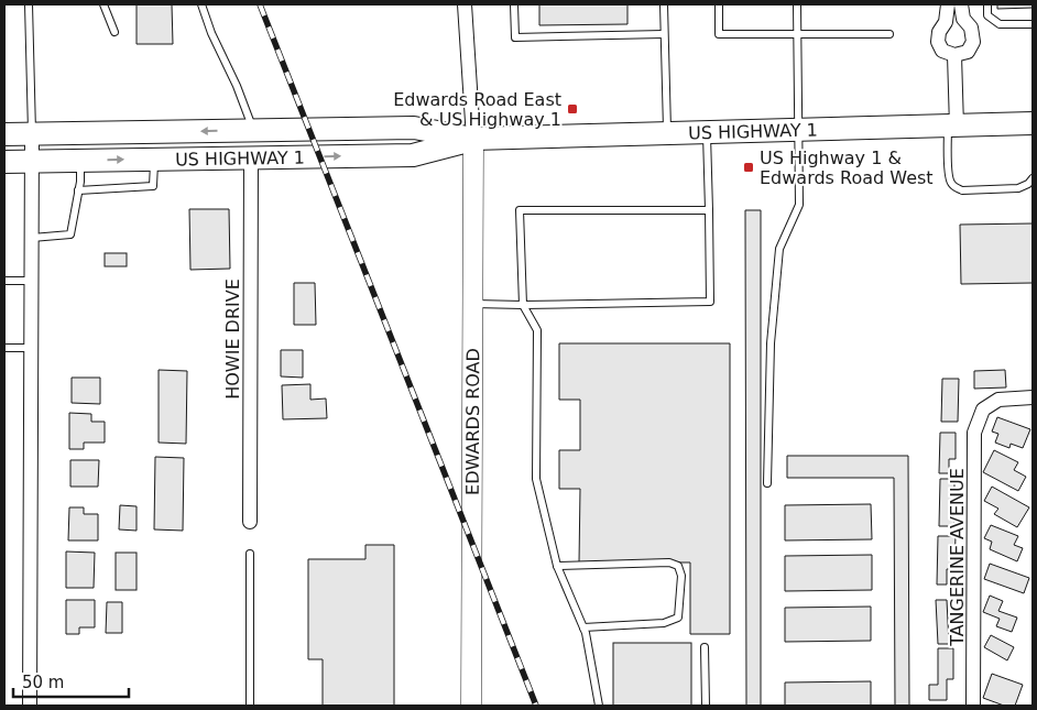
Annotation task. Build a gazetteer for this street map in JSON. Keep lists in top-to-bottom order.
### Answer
{
  "streets": {
    "main road": ["US HIGHWAY 1", "EDWARDS ROAD"],
    "street": ["HOWIE DRIVE", "TANGERINE AVENUE"]
  },
  "crossings": [
    ["US HIGHWAY 1", "HOWIE DRIVE"],
    ["US HIGHWAY 1", "EDWARDS ROAD"]
  ],
  "places": {
    "transit": ["Edwards Road East & US Highway 1", "US Highway 1 & Edwards Road West"]
  },
  "scale_bar": "50 m"
}
